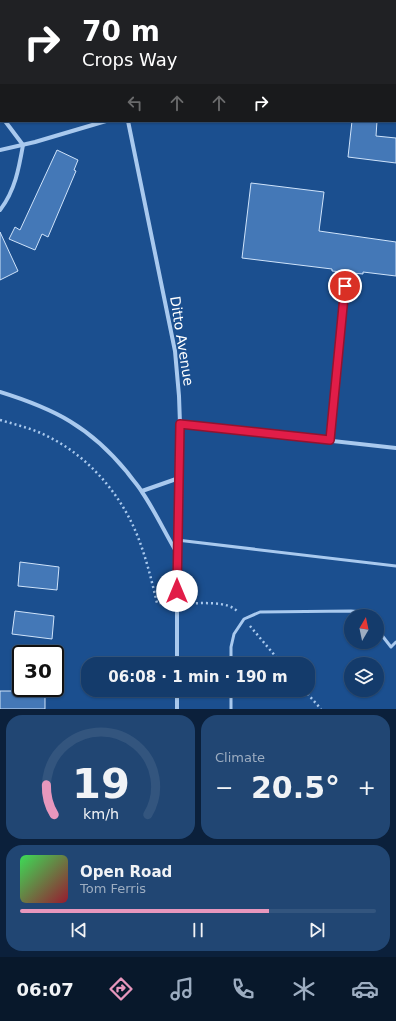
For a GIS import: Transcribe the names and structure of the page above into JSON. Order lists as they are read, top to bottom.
{
  "streets": {
    "street": ["Ditto Avenue"]
  },
  "north": "top",
  "page": {
    "turn": ["70 m", "Crops Way"],
    "limit": "30",
    "trip": "06:08 · 1 min · 190 m",
    "tile": "Climate",
    "heat": ["−", "20.5°", "+"],
    "song": ["Open Road", "Tom Ferris"],
    "tabs": "06:07",
    "gauge": ["19", "km/h"]
  }
}
